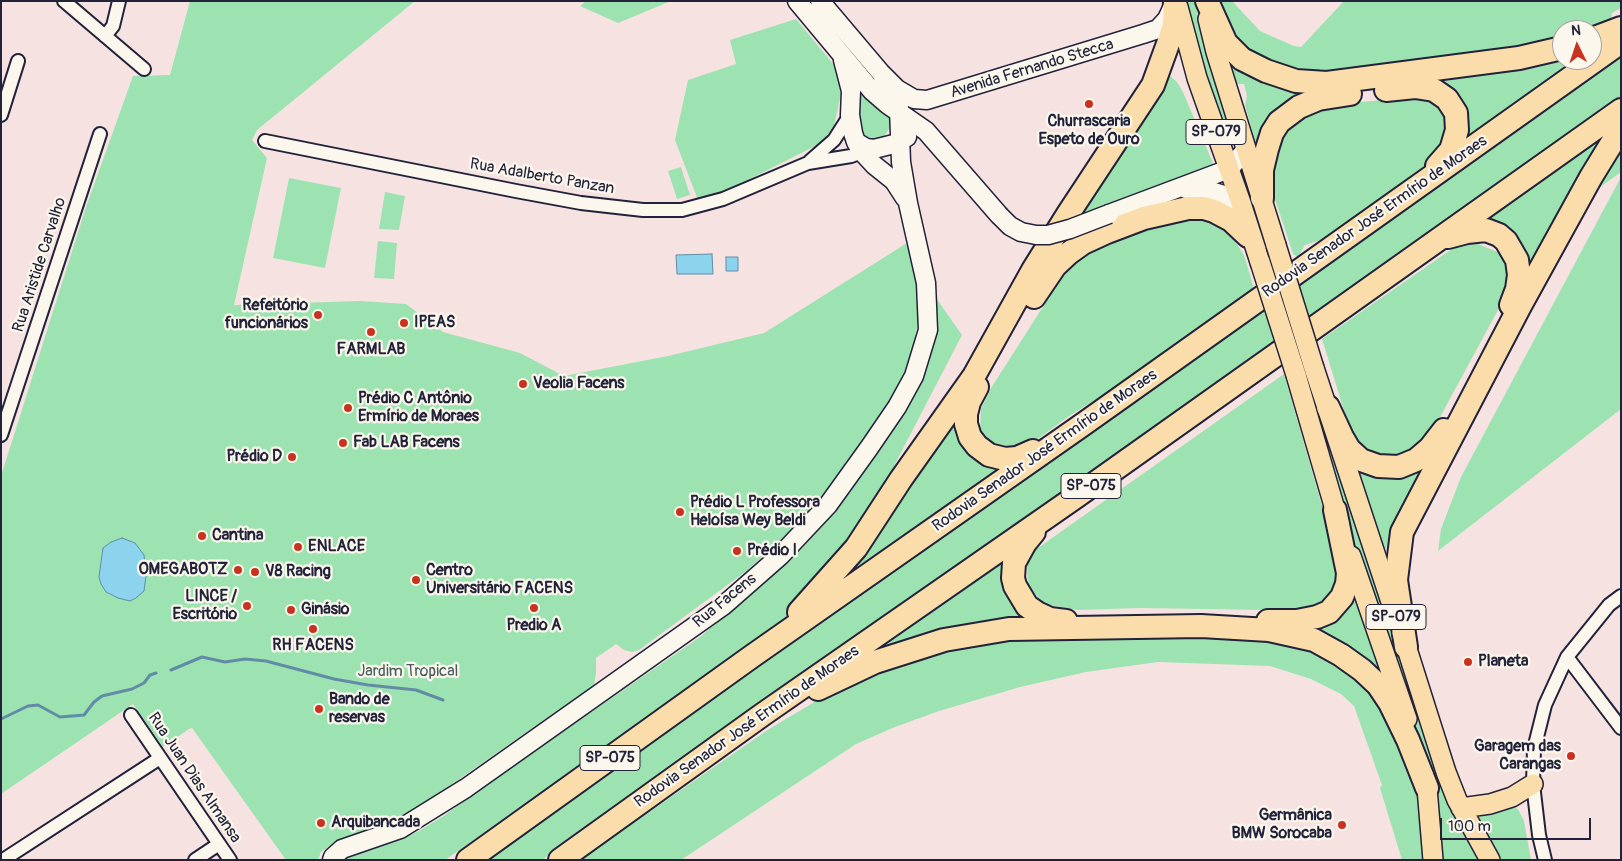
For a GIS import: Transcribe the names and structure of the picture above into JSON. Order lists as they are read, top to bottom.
{
  "streets": {
    "highway": ["Rodovia Senador José Ermírio de Moraes", "SP-075"],
    "main road": ["Avenida Fernando Stecca", "SP-079", "Rua Facens"],
    "street": ["Rua Adalberto Panzan", "Rua Aristide Carvalho", "Rua Juan Dias Almansa"]
  },
  "crossings": [
    ["Avenida Fernando Stecca", "SP-079"],
    ["Avenida Fernando Stecca", "Rua Adalberto Panzan"],
    ["Avenida Fernando Stecca", "Rua Facens"],
    ["Rua Adalberto Panzan", "Rua Facens"]
  ],
  "parks": ["Jardim Tropical"],
  "places": [
    "Churrascaria Espeto de Ouro",
    "Refeitório funcionários",
    "IPEAS",
    "FARMLAB",
    "Veolia Facens",
    "Prédio C Antônio Ermírio de Moraes",
    "Fab LAB Facens",
    "Prédio D",
    "Prédio L Professora Heloísa Wey Beldi",
    "Cantina",
    "ENLACE",
    "Prédio I",
    "OMEGABOTZ",
    "V8 Racing",
    "Centro Universitário FACENS",
    "LINCE / Escritório",
    "Predio A",
    "Ginásio",
    "RH FACENS",
    "Planeta",
    "Bando de reservas",
    "Garagem das Carangas",
    "Arquibancada",
    "Germânica BMW Sorocaba"
  ],
  "scale_bar": "100 m",
  "north": "top"
}
